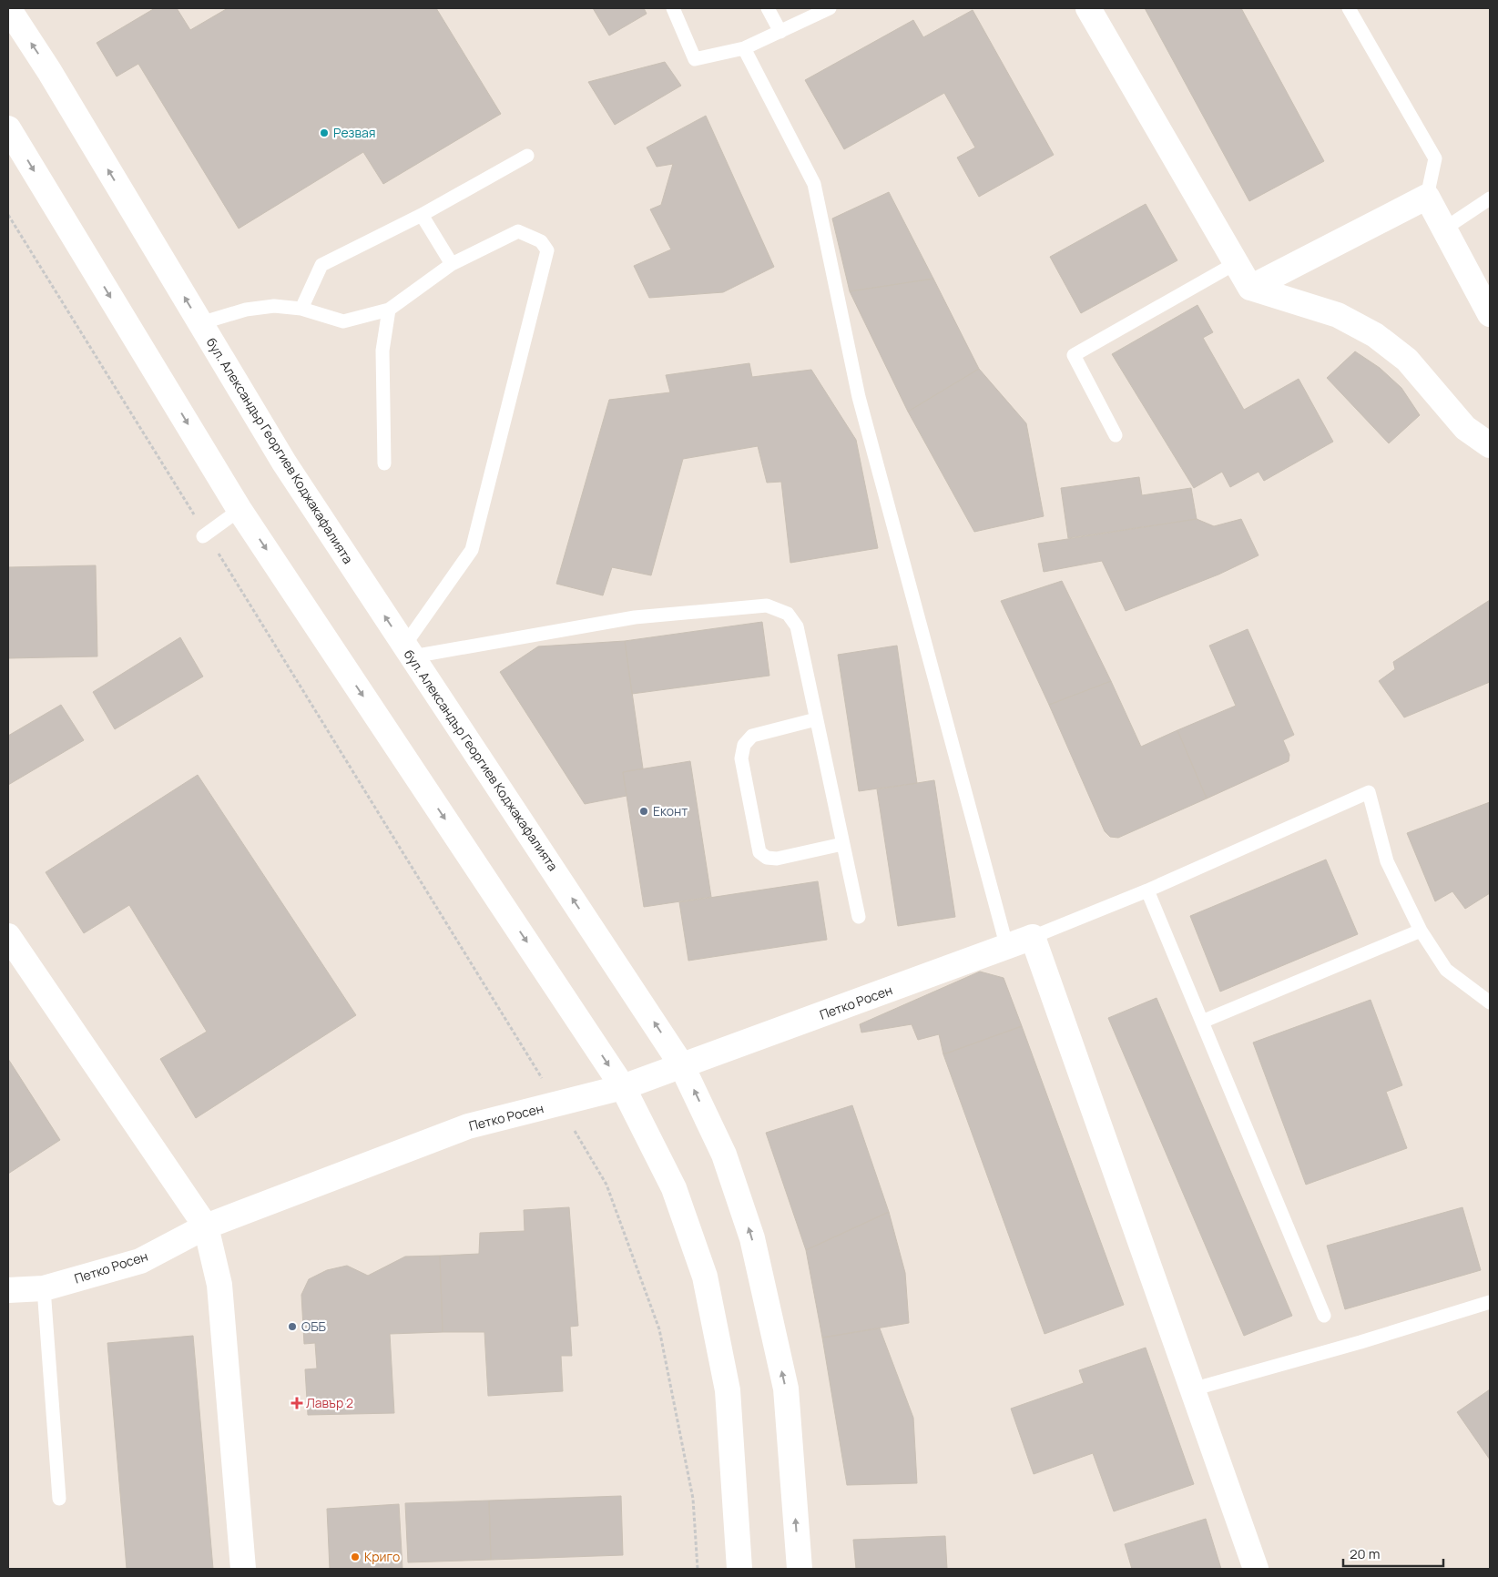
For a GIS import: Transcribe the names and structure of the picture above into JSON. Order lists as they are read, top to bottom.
{
  "streets": {
    "street": ["бул. Александър Георгиев Коджакафалията", "Петко Росен"]
  },
  "crossings": [
    ["бул. Александър Георгиев Коджакафалията", "Петко Росен"]
  ],
  "places": {
    "other": [
      "Резвая",
      "Еконт",
      "ОББ",
      "Криго"
    ],
    "health": ["Лавър 2"]
  },
  "scale_bar": "20 m"
}
